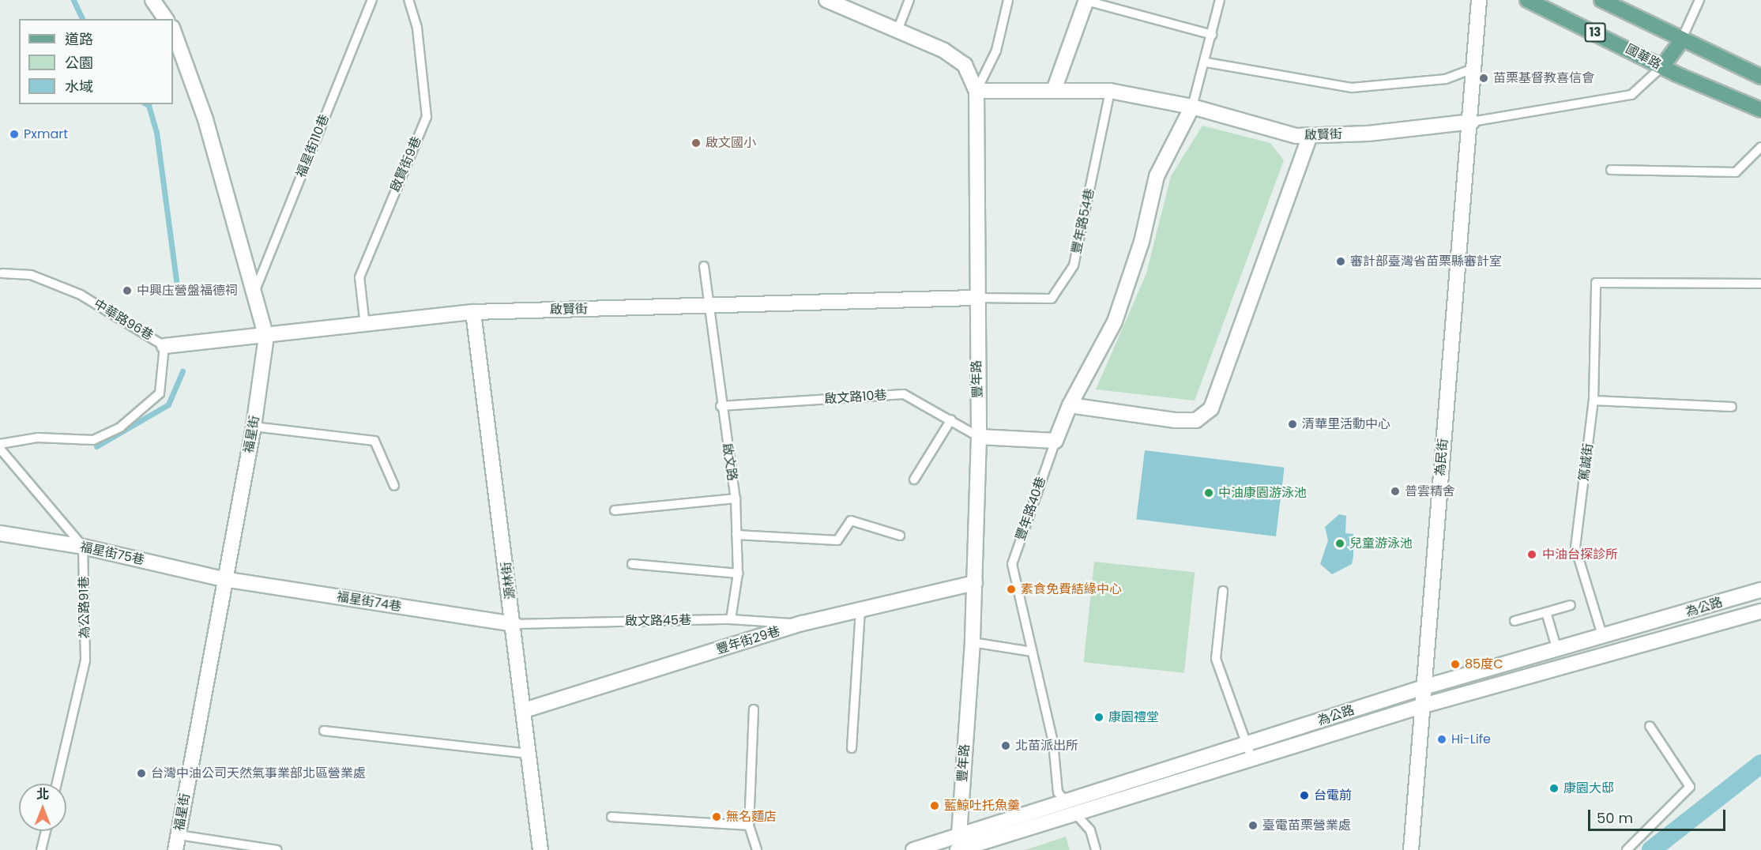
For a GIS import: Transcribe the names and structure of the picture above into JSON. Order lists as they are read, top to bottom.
{
  "streets": {
    "main road": ["13", "國華路"],
    "street": [
      "啟賢街",
      "豐年路",
      "福星街",
      "為民街",
      "福星街75巷",
      "源林街",
      "福星街74巷",
      "為公路",
      "豐年街29巷"
    ],
    "lane": [
      "福星街110巷",
      "啟賢街9巷",
      "豐年路54巷",
      "中華路96巷",
      "啟文路10巷",
      "啟文路",
      "篤誠街",
      "豐年路40巷",
      "為公路91巷",
      "啟文路45巷"
    ]
  },
  "crossings": [
    ["國華路", "啟賢街"],
    ["啟賢街", "啟賢街9巷"],
    ["啟賢街", "豐年路54巷"],
    ["啟賢街", "中華路96巷"],
    ["啟賢街", "豐年路"],
    ["啟賢街", "福星街"],
    ["啟賢街", "為民街"],
    ["啟賢街", "啟文路"],
    ["啟賢街", "源林街"],
    ["福星街110巷", "福星街"],
    ["豐年路54巷", "豐年路"],
    ["豐年路", "啟文路10巷"],
    ["豐年路", "為公路"],
    ["豐年路", "豐年街29巷"],
    ["啟文路10巷", "啟文路"],
    ["福星街", "福星街75巷"],
    ["福星街", "福星街74巷"],
    ["為民街", "為公路"],
    ["啟文路", "啟文路45巷"],
    ["篤誠街", "為公路"],
    ["豐年路40巷", "為公路"],
    ["福星街75巷", "福星街74巷"],
    ["福星街75巷", "為公路91巷"],
    ["源林街", "福星街74巷"],
    ["源林街", "啟文路45巷"],
    ["源林街", "豐年街29巷"],
    ["福星街74巷", "啟文路45巷"],
    ["啟文路45巷", "豐年街29巷"]
  ],
  "places": [
    "苗栗基督教喜信會",
    "Pxmart",
    "啟文國小",
    "審計部臺灣省苗栗縣審計室",
    "中興庒營盤福德祠",
    "清華里活動中心",
    "普雲精舍",
    "中油康園游泳池",
    "兒童游泳池",
    "中油台探診所",
    "素食免費結緣中心",
    "85度C",
    "康園禮堂",
    "Hi-Life",
    "北苗派出所",
    "台灣中油公司天然氣事業部北區營業處",
    "康園大邸",
    "台電前",
    "藍鯨吐托魚羹",
    "無名麵店",
    "臺電苗栗營業處"
  ],
  "legend": ["道路", "公園", "水域"],
  "scale_bar": "50 m",
  "north": "top"
}
